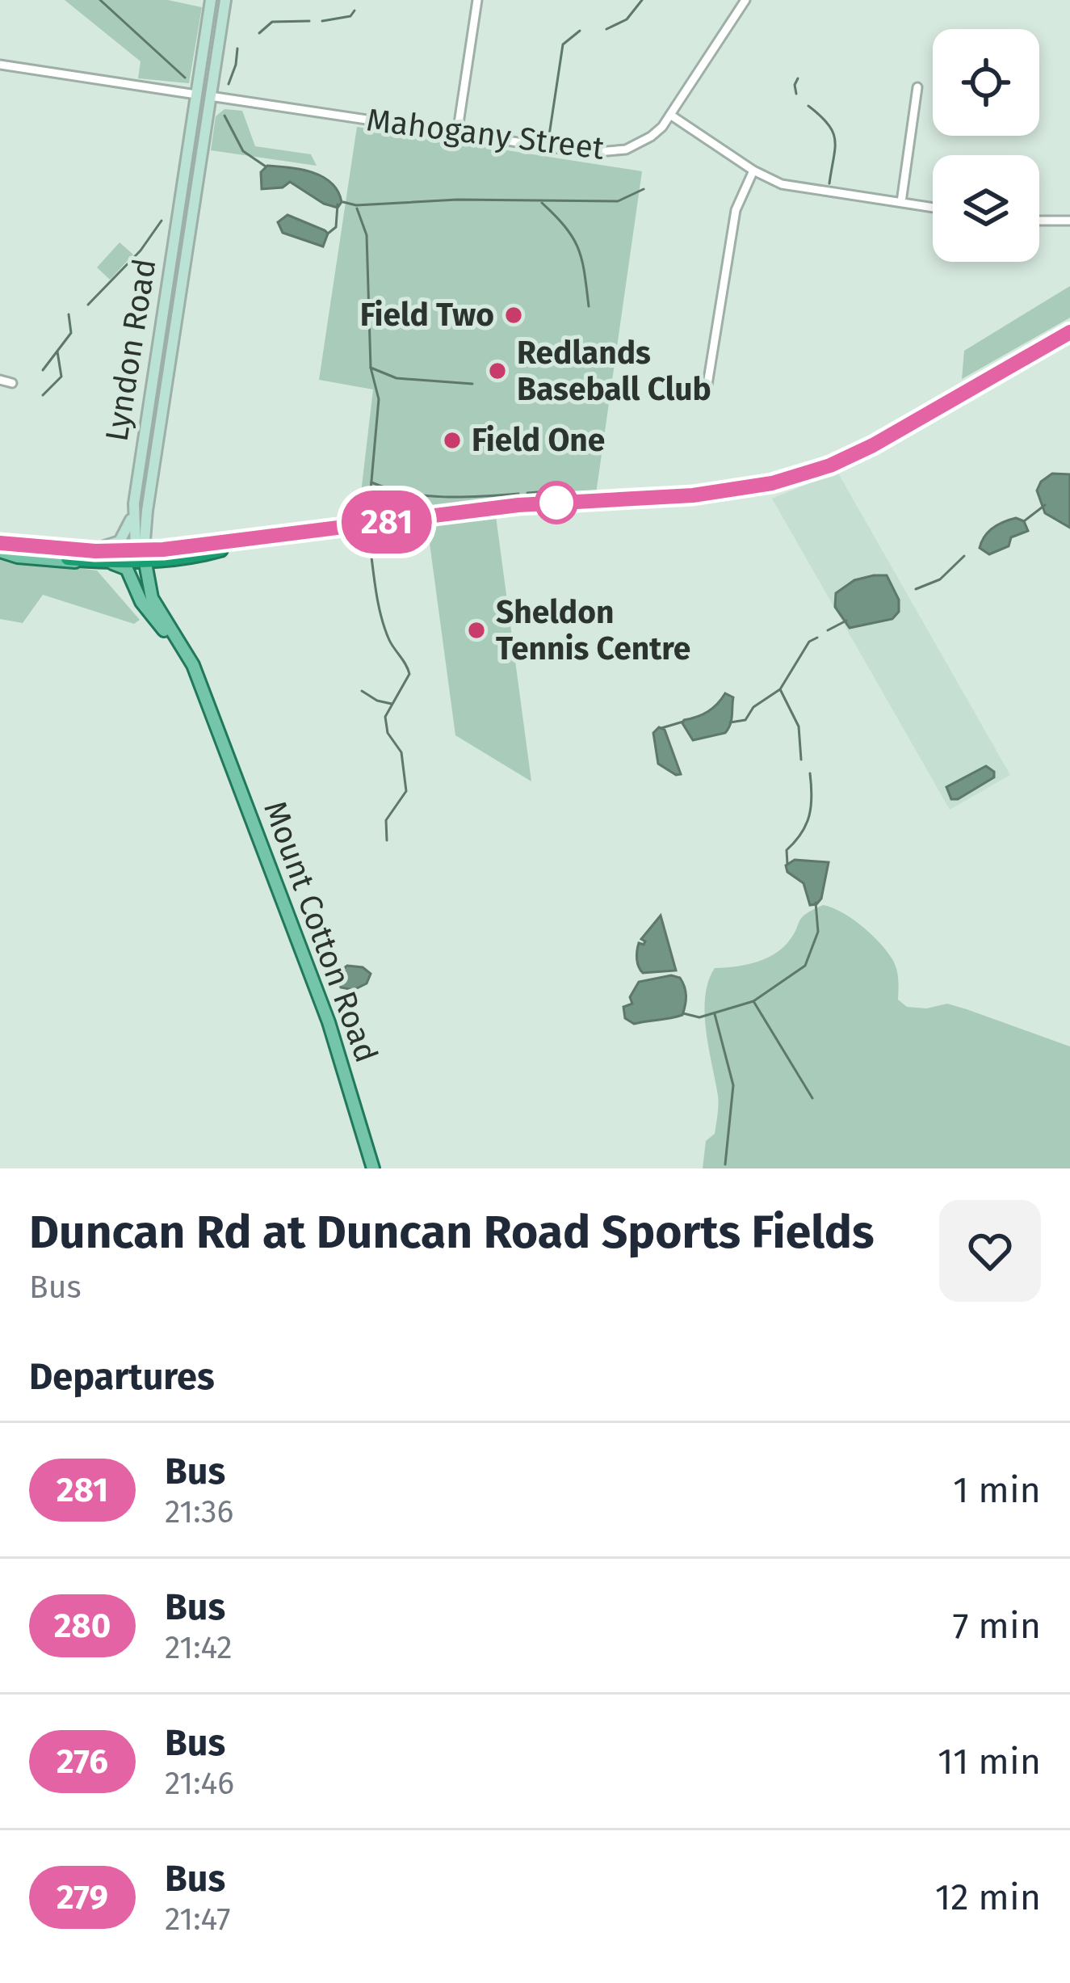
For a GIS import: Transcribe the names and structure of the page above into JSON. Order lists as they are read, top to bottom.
{
  "streets": {
    "main road": ["Lyndon Road", "Mount Cotton Road"],
    "street": ["Mahogany Street"]
  },
  "crossings": [
    ["Mahogany Street", "Lyndon Road"],
    ["Lyndon Road", "Mount Cotton Road"]
  ],
  "places": [
    "Field Two",
    "Redlands Baseball Club",
    "Field One",
    "Sheldon Tennis Centre"
  ],
  "lines": ["bus line 281"],
  "page": {
    "on_map": "281",
    "heading": [
      ["Duncan Rd at Duncan Road Sports Fields", "Bus"],
      "Departures"
    ],
    "list": [
      {
        "mark": "281",
        "name": "Bus",
        "note": "21:36",
        "value": "1 min"
      },
      {
        "mark": "280",
        "name": "Bus",
        "note": "21:42",
        "value": "7 min"
      },
      {
        "mark": "276",
        "name": "Bus",
        "note": "21:46",
        "value": "11 min"
      },
      {
        "mark": "279",
        "name": "Bus",
        "note": "21:47",
        "value": "12 min"
      }
    ]
  }
}
